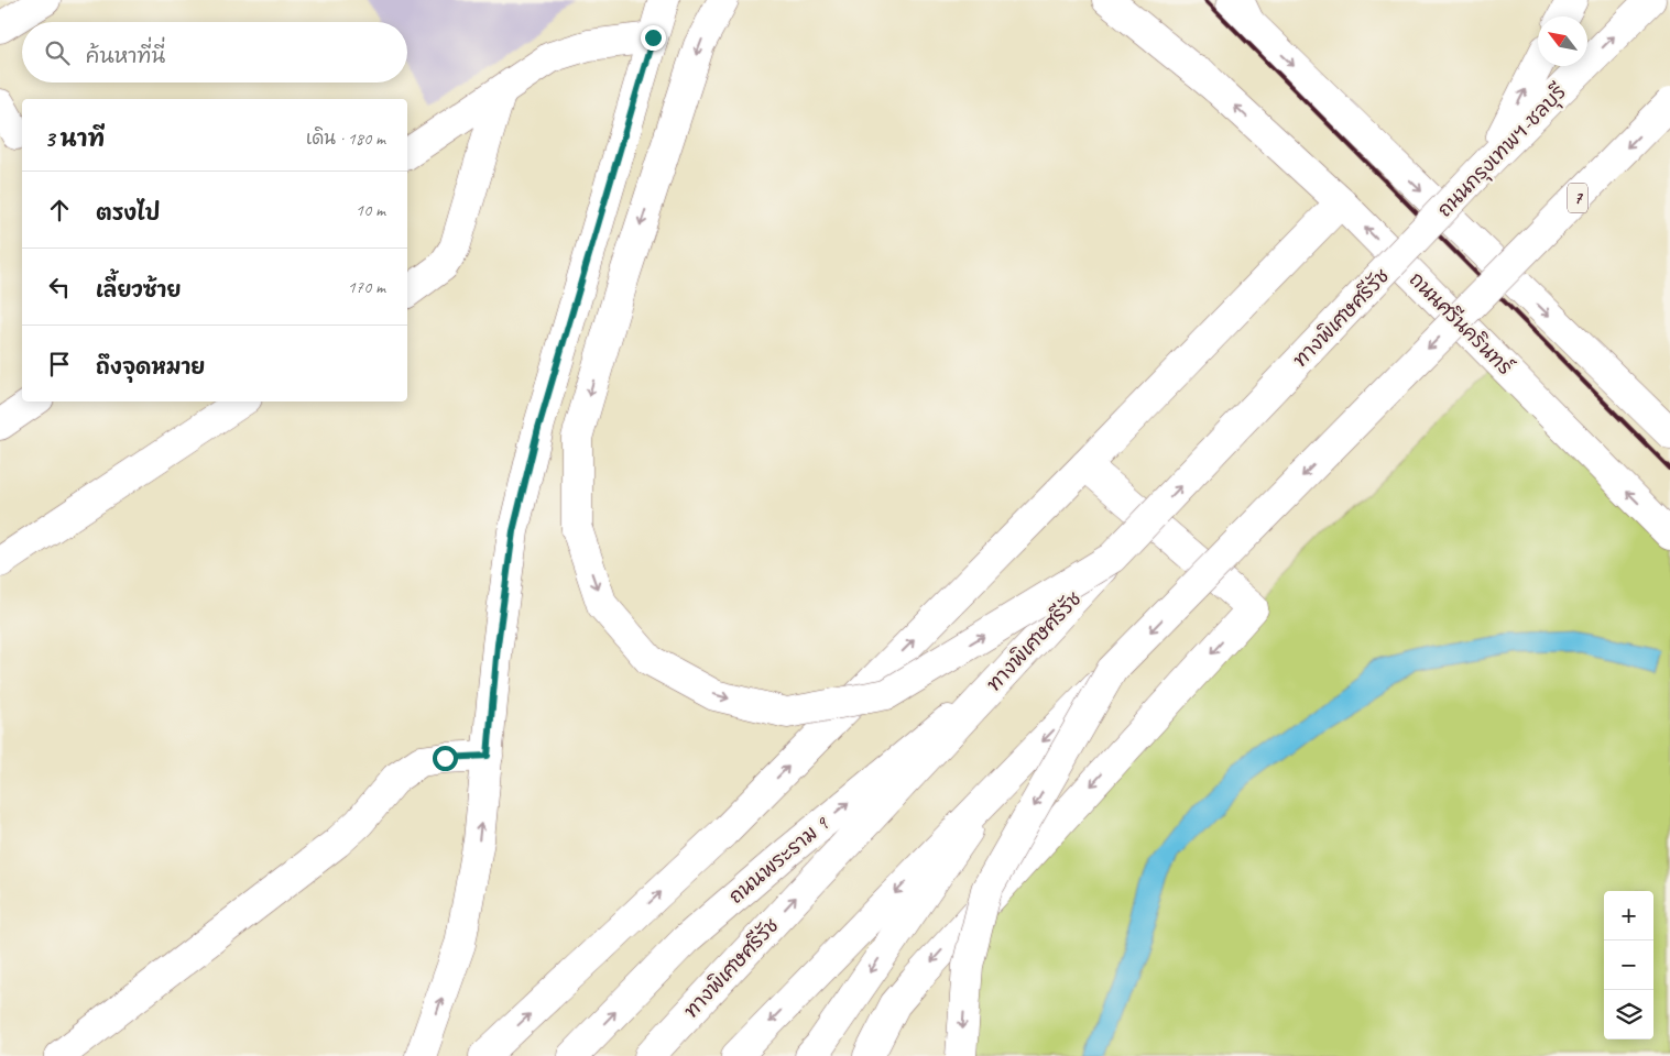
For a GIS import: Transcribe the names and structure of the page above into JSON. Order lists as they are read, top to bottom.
{
  "streets": {
    "main road": [
      "ถนนกรุงเทพฯ-ชลบุรี",
      "7",
      "ทางพิเศษศรีรัช",
      "ถนนศรีนครินทร์",
      "ถนนพระราม 9"
    ]
  },
  "crossings": [
    ["ถนนกรุงเทพฯ-ชลบุรี", "ทางพิเศษศรีรัช"],
    ["ทางพิเศษศรีรัช", "ถนนพระราม 9"]
  ],
  "north": "top left",
  "page": {
    "search": "ค้นหาที่นี่",
    "heading": ["3 นาที", "เดิน · 180 m"],
    "list": [
      ["ตรงไป", "10 m"],
      ["เลี้ยวซ้าย", "170 m"],
      "ถึงจุดหมาย"
    ],
    "map_buttons": ["+", "−"]
  }
}
